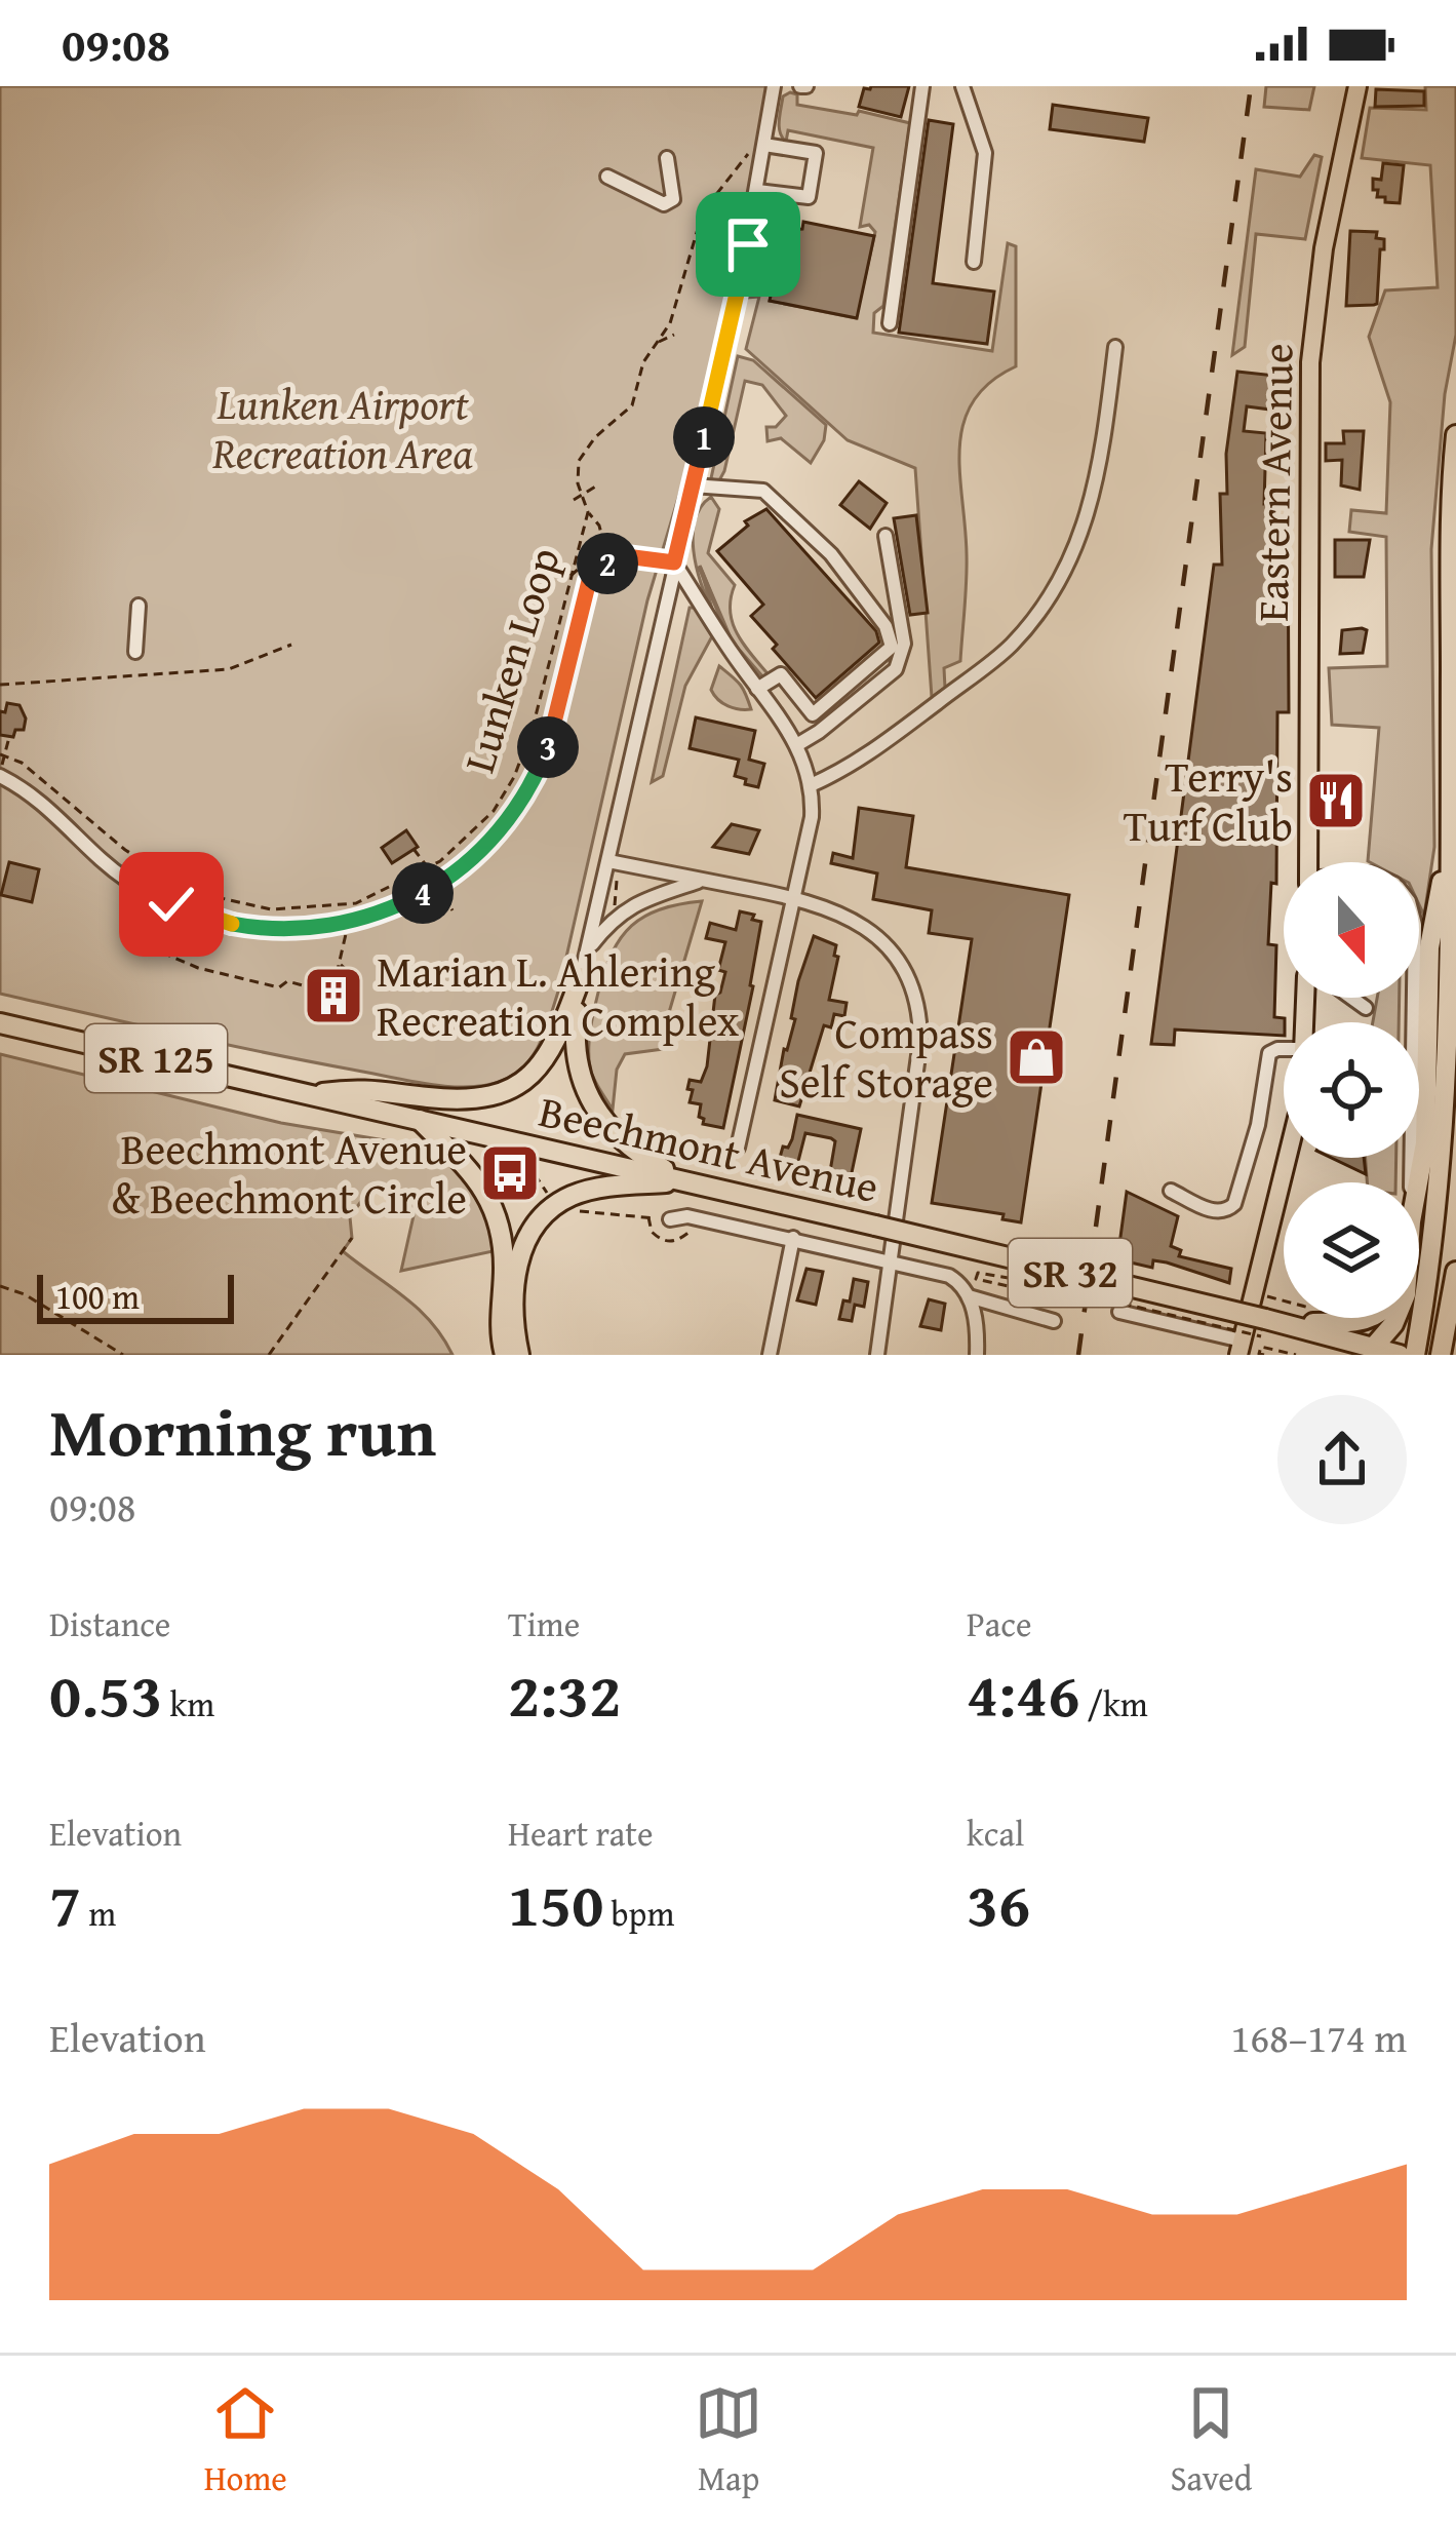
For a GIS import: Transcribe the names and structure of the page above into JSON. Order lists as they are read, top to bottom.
{
  "streets": {
    "highway": ["SR 125", "Beechmont Avenue", "SR 32"],
    "main road": ["Eastern Avenue"],
    "path": ["Lunken Loop"]
  },
  "parks": ["Lunken Airport Recreation Area"],
  "places": {
    "restaurant": ["Terry's Turf Club"],
    "building": ["Marian L. Ahlering Recreation Complex"],
    "shop": ["Compass Self Storage"],
    "bus stop": ["Beechmont Avenue & Beechmont Circle"]
  },
  "scale_bar": "100 m",
  "north": "bottom",
  "page": {
    "status": "09:08",
    "pins": [
      "1",
      "2",
      "3",
      "4"
    ],
    "scale": "100 m",
    "heading": ["Morning run", "09:08"],
    "stats": [
      ["Distance", "0.53 km"],
      ["Time", "2:32"],
      ["Pace", "4:46 /km"],
      ["Elevation", "7 m"],
      ["Heart rate", "150 bpm"],
      ["kcal", "36"]
    ],
    "chart": ["Elevation", "168–174 m"],
    "tabs": ["Home", "Map", "Saved"]
  }
}
